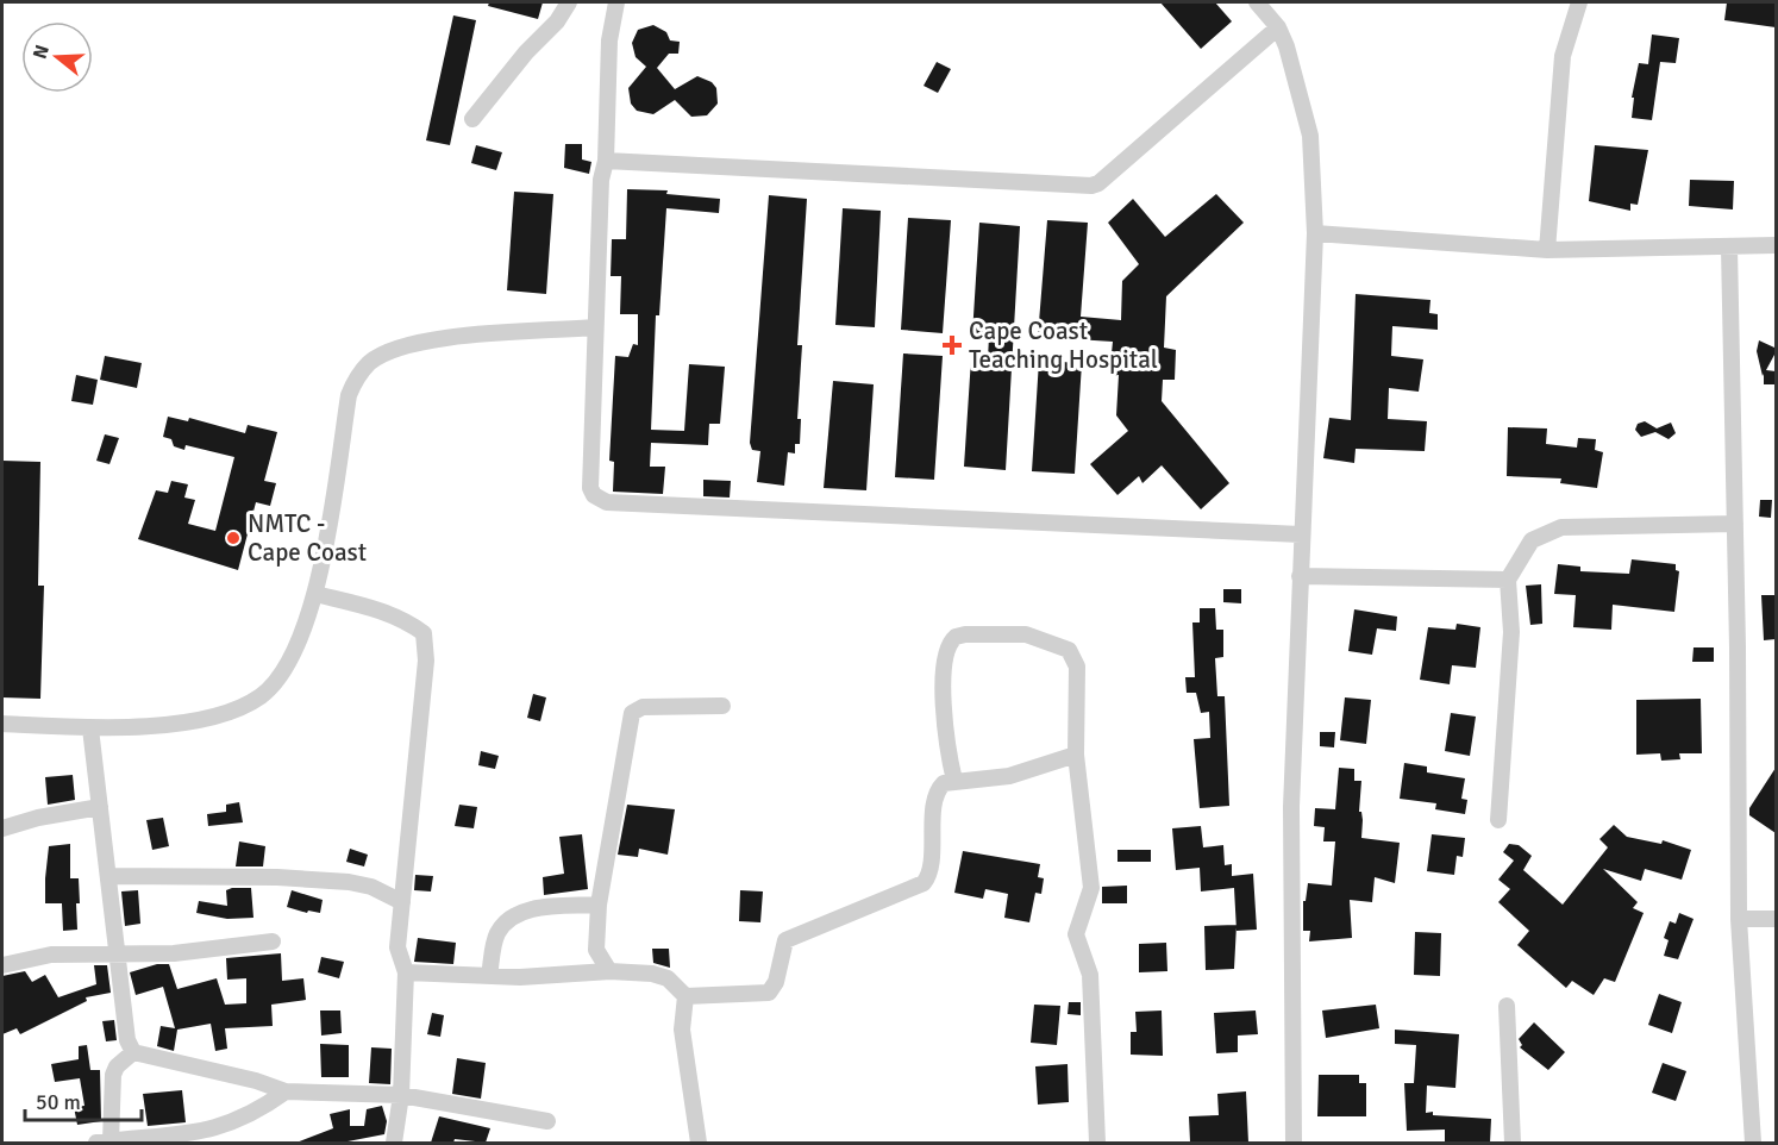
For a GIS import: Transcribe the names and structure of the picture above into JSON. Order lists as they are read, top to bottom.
{
  "places": {
    "health": ["Cape Coast Teaching Hospital"],
    "other": ["NMTC - Cape Coast"]
  },
  "scale_bar": "50 m",
  "north": "left"
}
